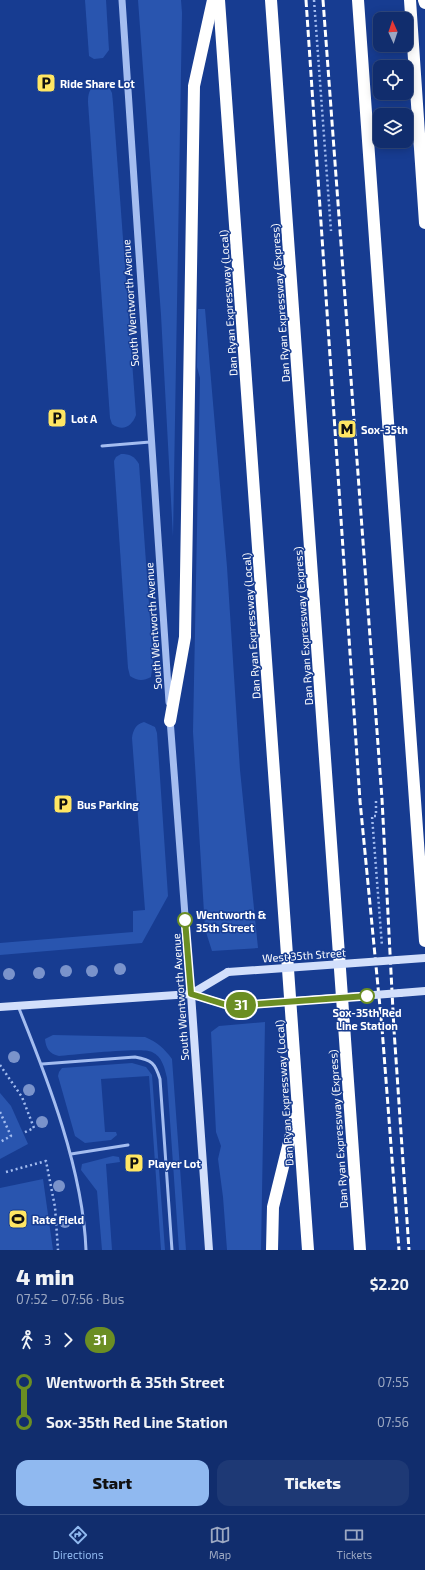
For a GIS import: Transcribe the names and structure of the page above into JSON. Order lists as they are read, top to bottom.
{
  "streets": {
    "highway": ["Dan Ryan Expressway (Local)", "Dan Ryan Expressway (Express)"],
    "main road": ["South Wentworth Avenue", "West 35th Street"]
  },
  "crossings": [
    ["South Wentworth Avenue", "West 35th Street"]
  ],
  "places": {
    "parking": [
      "Ride Share Lot",
      "Lot A",
      "Bus Parking",
      "Player Lot"
    ],
    "metro station": ["Sox-35th"],
    "other": ["Wentworth & 35th Street", "Sox-35th Red Line Station"],
    "sports": ["Rate Field"]
  },
  "lines": ["bus line 31"],
  "north": "top",
  "page": {
    "on_map": "31",
    "heading": ["4 min", "07:52 – 07:56 · Bus", "$2.20"],
    "legs": ["3", "31"],
    "list": [
      {
        "name": "Wentworth & 35th Street",
        "value": "07:55"
      },
      {
        "name": "Sox-35th Red Line Station",
        "value": "07:56"
      }
    ],
    "buttons": ["Start", "Tickets"],
    "tabs": ["Directions", "Map", "Tickets"]
  }
}
